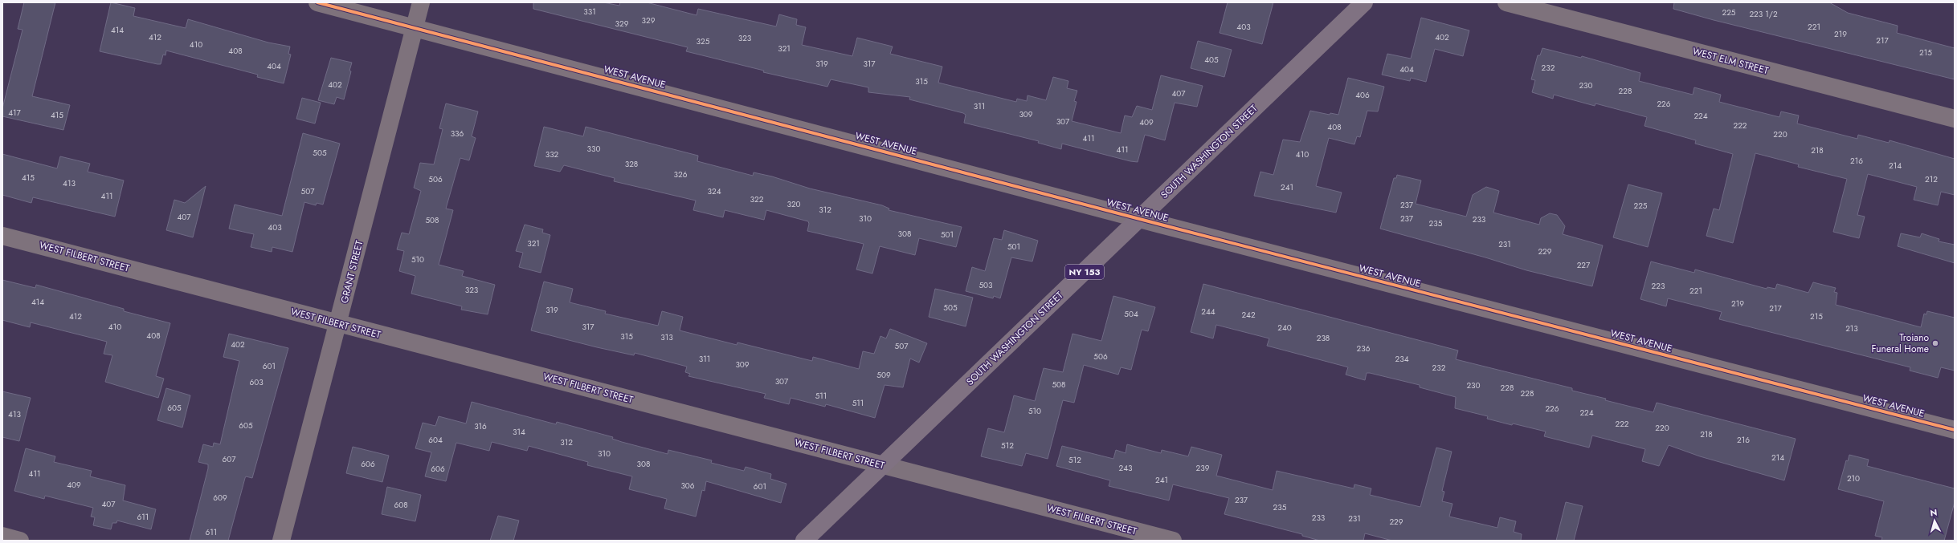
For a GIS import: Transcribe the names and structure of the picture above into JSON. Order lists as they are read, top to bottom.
{
  "streets": {
    "main road": ["SOUTH WASHINGTON STREET", "NY 153"],
    "street": [
      "WEST ELM STREET",
      "WEST AVENUE",
      "WEST FILBERT STREET",
      "GRANT STREET"
    ]
  },
  "crossings": [
    ["WEST AVENUE", "SOUTH WASHINGTON STREET"],
    ["WEST AVENUE", "GRANT STREET"],
    ["SOUTH WASHINGTON STREET", "WEST FILBERT STREET"],
    ["WEST FILBERT STREET", "GRANT STREET"]
  ],
  "places": ["Troiano Funeral Home"],
  "house_numbers": [
    "331",
    "225",
    "223 1/2",
    "329",
    "329",
    "403",
    "221",
    "414",
    "219",
    "412",
    "402",
    "323",
    "217",
    "325",
    "410",
    "321",
    "408",
    "215",
    "405",
    "319",
    "317",
    "404",
    "232",
    "404",
    "315",
    "402",
    "230",
    "228",
    "407",
    "406",
    "226",
    "311",
    "417",
    "309",
    "415",
    "224",
    "307",
    "409",
    "222",
    "408",
    "336",
    "220",
    "411",
    "330",
    "411",
    "218",
    "505",
    "332",
    "410",
    "216",
    "328",
    "214",
    "326",
    "415",
    "506",
    "212",
    "413",
    "241",
    "507",
    "324",
    "411",
    "322",
    "320",
    "237",
    "225",
    "312",
    "407",
    "310",
    "237",
    "233",
    "508",
    "235",
    "403",
    "308",
    "501",
    "321",
    "231",
    "501",
    "229",
    "510",
    "227",
    "503",
    "223",
    "323",
    "221",
    "414",
    "219",
    "505",
    "217",
    "319",
    "244",
    "504",
    "242",
    "412",
    "215",
    "410",
    "317",
    "240",
    "213",
    "408",
    "315",
    "313",
    "238",
    "402",
    "507",
    "236",
    "506",
    "311",
    "234",
    "309",
    "601",
    "232",
    "509",
    "307",
    "603",
    "508",
    "230",
    "228",
    "228",
    "511",
    "511",
    "605",
    "226",
    "510",
    "224",
    "413",
    "222",
    "605",
    "316",
    "220",
    "314",
    "218",
    "604",
    "216",
    "312",
    "512",
    "310",
    "214",
    "607",
    "512",
    "606",
    "308",
    "243",
    "239",
    "606",
    "411",
    "210",
    "241",
    "409",
    "306",
    "601",
    "609",
    "237",
    "407",
    "608",
    "235",
    "611",
    "233",
    "231",
    "229",
    "611"
  ],
  "north": "top"
}
